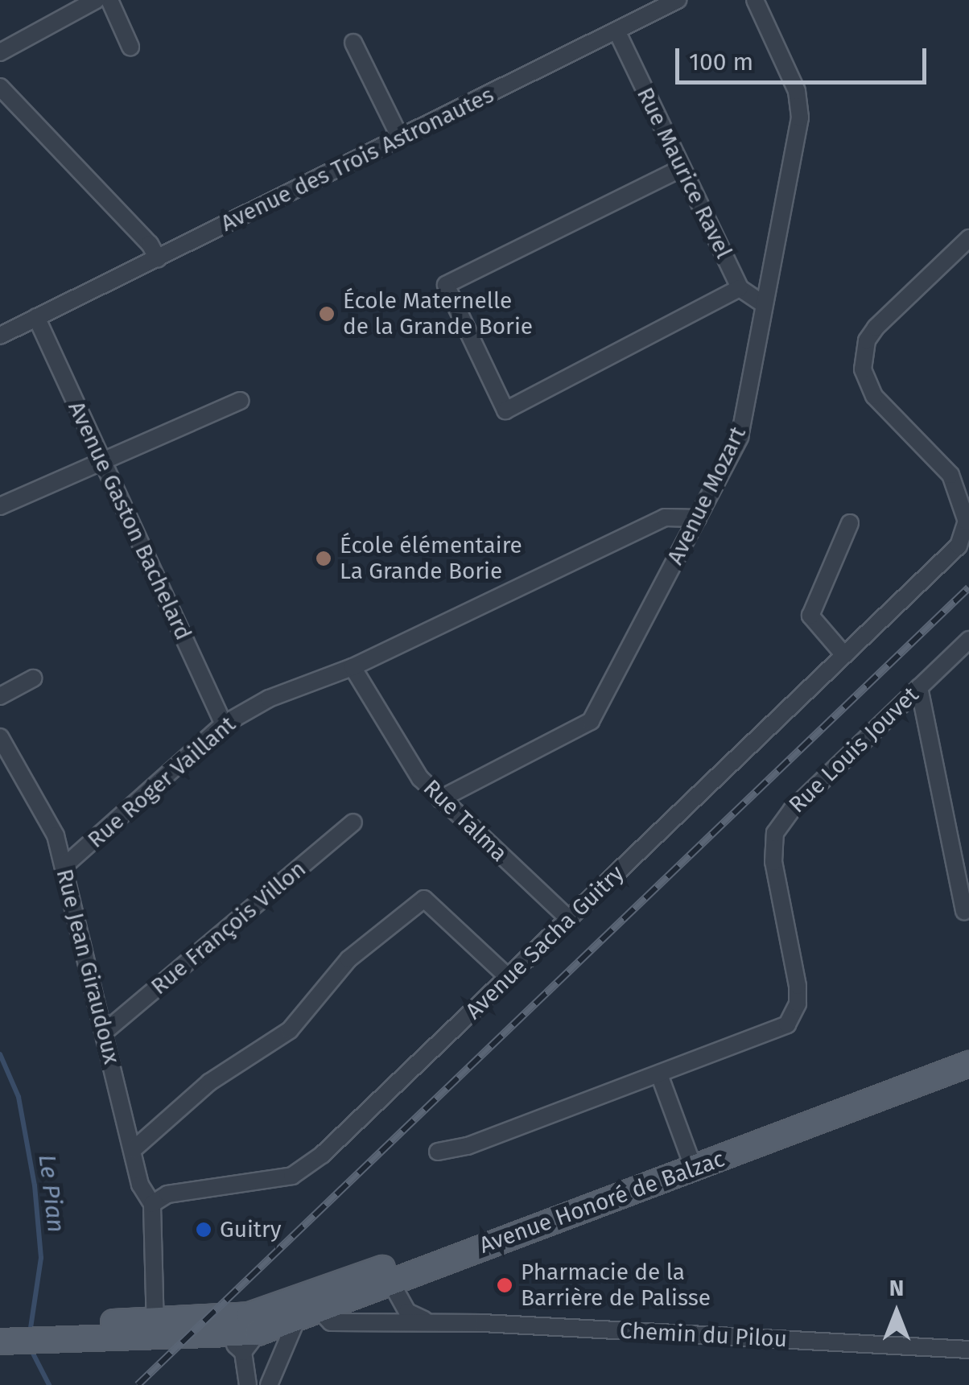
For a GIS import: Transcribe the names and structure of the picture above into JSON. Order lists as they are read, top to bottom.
{
  "streets": {
    "main road": ["Avenue Honoré de Balzac"],
    "street": [
      "Avenue des Trois Astronautes",
      "Rue Maurice Ravel",
      "Avenue Mozart",
      "Avenue Gaston Bachelard",
      "Rue Louis Jouvet",
      "Rue Roger Vaillant",
      "Rue Talma",
      "Rue François Villon",
      "Avenue Sacha Guitry",
      "Rue Jean Giraudoux",
      "Chemin du Pilou"
    ]
  },
  "crossings": [
    ["Avenue des Trois Astronautes", "Rue Maurice Ravel"],
    ["Avenue des Trois Astronautes", "Avenue Gaston Bachelard"],
    ["Avenue Mozart", "Rue Roger Vaillant"],
    ["Avenue Mozart", "Rue Talma"],
    ["Avenue Gaston Bachelard", "Rue Roger Vaillant"],
    ["Rue Roger Vaillant", "Rue Talma"],
    ["Rue Roger Vaillant", "Rue Jean Giraudoux"],
    ["Rue Talma", "Avenue Sacha Guitry"],
    ["Rue François Villon", "Rue Jean Giraudoux"],
    ["Avenue Sacha Guitry", "Rue Jean Giraudoux"],
    ["Avenue Honoré de Balzac", "Chemin du Pilou"]
  ],
  "water": ["Le Pian"],
  "places": [
    "École Maternelle de la Grande Borie",
    "École élémentaire La Grande Borie",
    "Guitry",
    "Pharmacie de la Barrière de Palisse"
  ],
  "scale_bar": "100 m",
  "north": "top"
}
